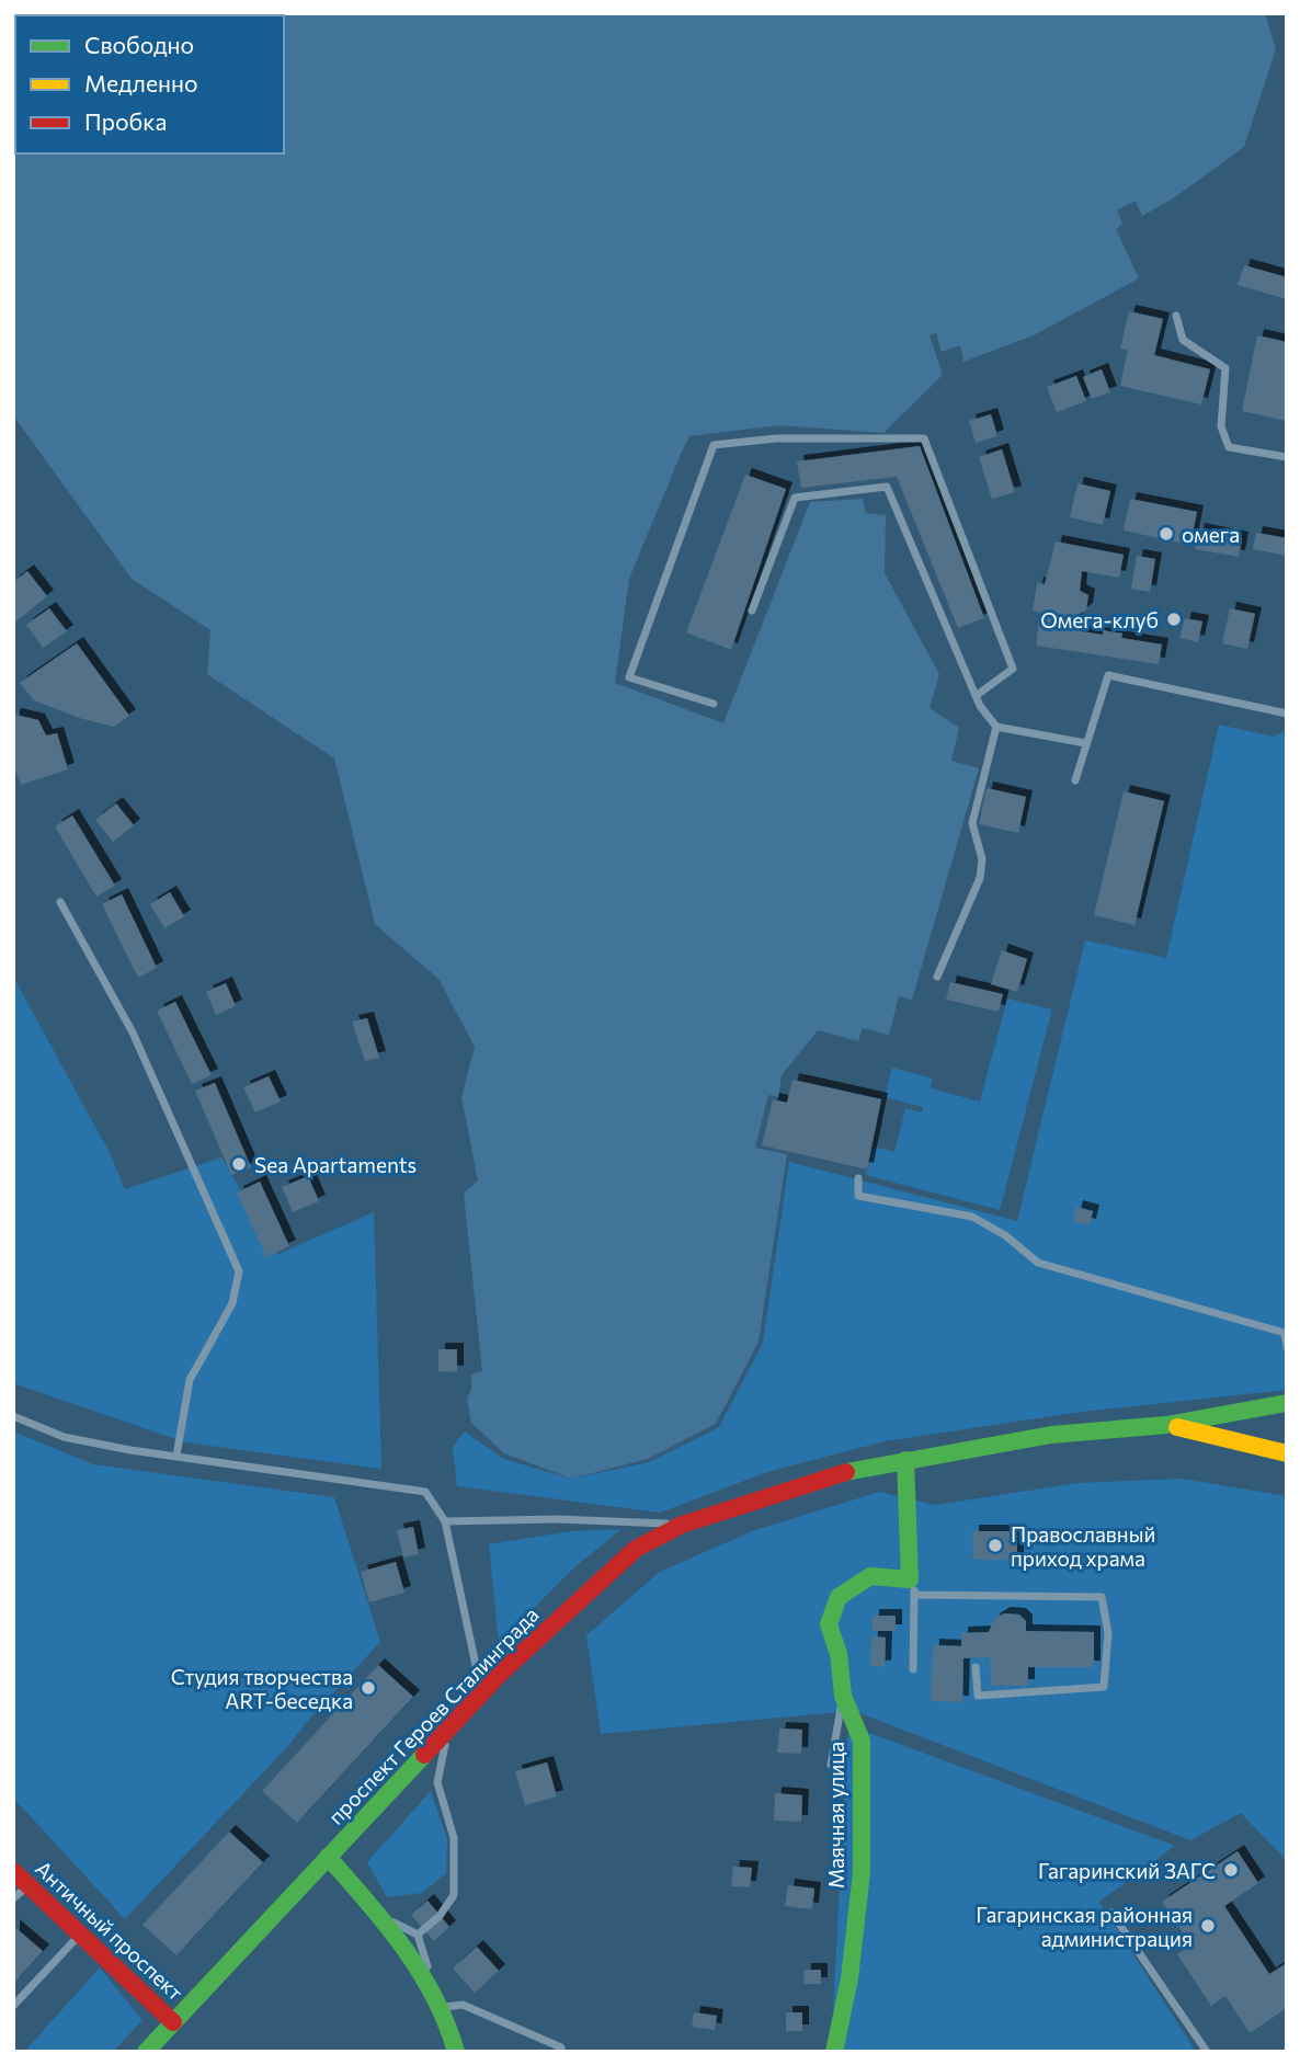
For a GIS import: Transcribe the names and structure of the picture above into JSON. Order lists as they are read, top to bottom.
{
  "streets": {
    "main road": ["проспект Героев Сталинграда", "Маячная улица", "Античный проспект"]
  },
  "crossings": [
    ["проспект Героев Сталинграда", "Античный проспект"]
  ],
  "places": [
    "омега",
    "Омега-клуб",
    "Sea Apartaments",
    "Православный приход храма",
    "Студия творчества ART-беседка",
    "Гагаринский ЗАГС",
    "Гагаринская районная администрация"
  ],
  "legend": ["Свободно", "Медленно", "Пробка"]
}
